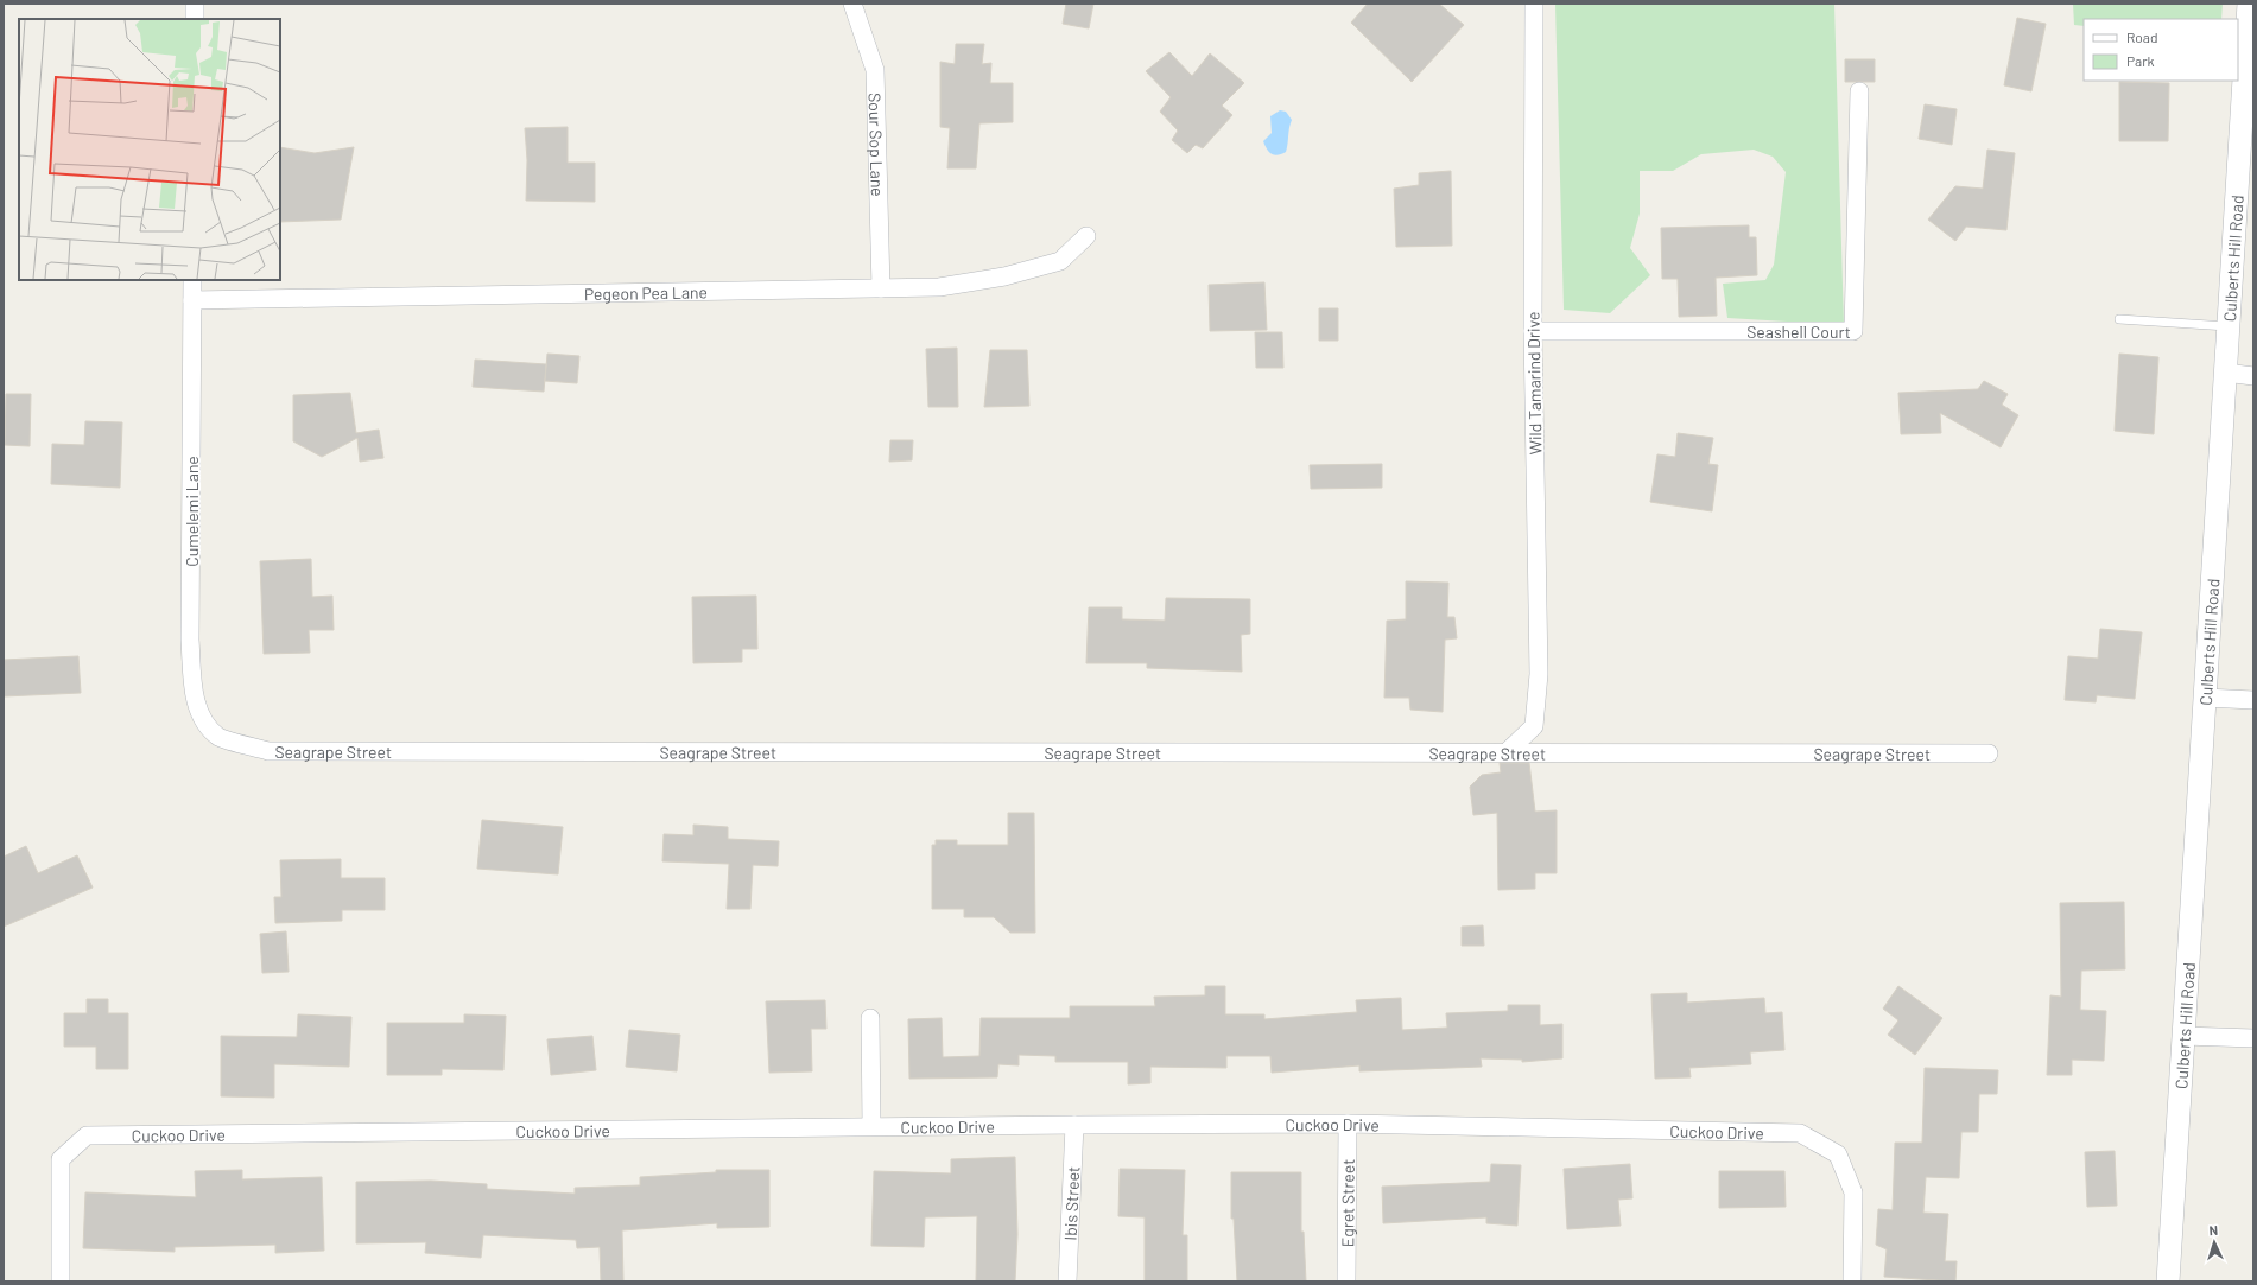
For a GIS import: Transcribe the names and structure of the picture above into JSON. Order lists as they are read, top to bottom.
{
  "streets": {
    "street": [
      "Sour Sop Lane",
      "Culberts Hill Road",
      "Pegeon Pea Lane",
      "Seashell Court",
      "Wild Tamarind Drive",
      "Cumelemi Lane",
      "Seagrape Street",
      "Cuckoo Drive",
      "Ibis Street",
      "Egret Street"
    ]
  },
  "crossings": [
    ["Sour Sop Lane", "Pegeon Pea Lane"],
    ["Pegeon Pea Lane", "Cumelemi Lane"],
    ["Seashell Court", "Wild Tamarind Drive"],
    ["Wild Tamarind Drive", "Seagrape Street"],
    ["Cumelemi Lane", "Seagrape Street"],
    ["Cuckoo Drive", "Ibis Street"],
    ["Cuckoo Drive", "Egret Street"]
  ],
  "legend": ["Road", "Park"],
  "north": "top"
}
